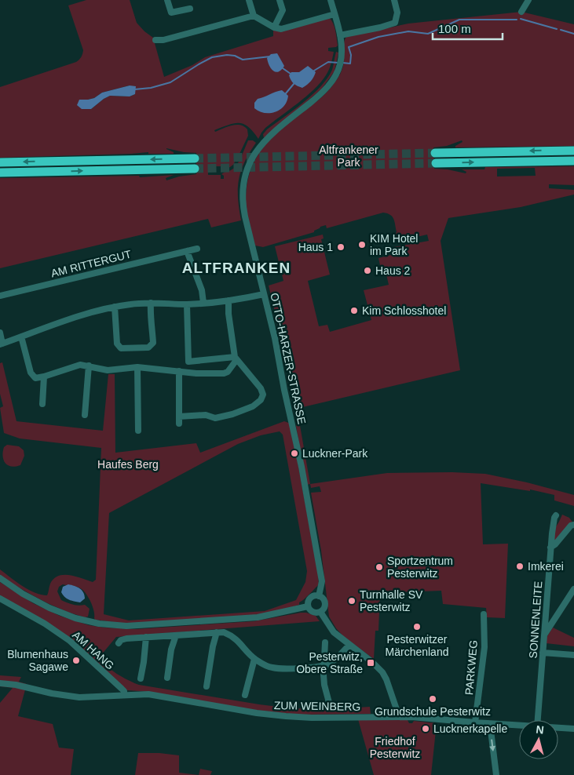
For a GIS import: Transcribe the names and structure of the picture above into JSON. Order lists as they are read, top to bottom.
{
  "streets": {
    "street": [
      "AM RITTERGUT",
      "OTTO-HARZER-STRASSE",
      "SONNENLEITE",
      "AM HANG",
      "PARKWEG",
      "ZUM WEINBERG"
    ]
  },
  "crossings": [
    ["AM HANG", "ZUM WEINBERG"],
    ["PARKWEG", "ZUM WEINBERG"]
  ],
  "districts": ["ALTFRANKEN"],
  "parks": ["Altfrankener Park", "Haufes Berg", "Friedhof Pesterwitz"],
  "places": {
    "other": [
      "KIM Hotel im Park",
      "Haus 1",
      "Haus 2",
      "Kim Schlosshotel",
      "Luckner-Park",
      "Imkerei",
      "Sportzentrum Pesterwitz",
      "Turnhalle SV Pesterwitz",
      "Pesterwitzer Märchenland",
      "Blumenhaus Sagawe",
      "Grundschule Pesterwitz",
      "Lucknerkapelle"
    ],
    "transit": ["Pesterwitz, Obere Straße"]
  },
  "scale_bar": "100 m",
  "north": "top"
}
